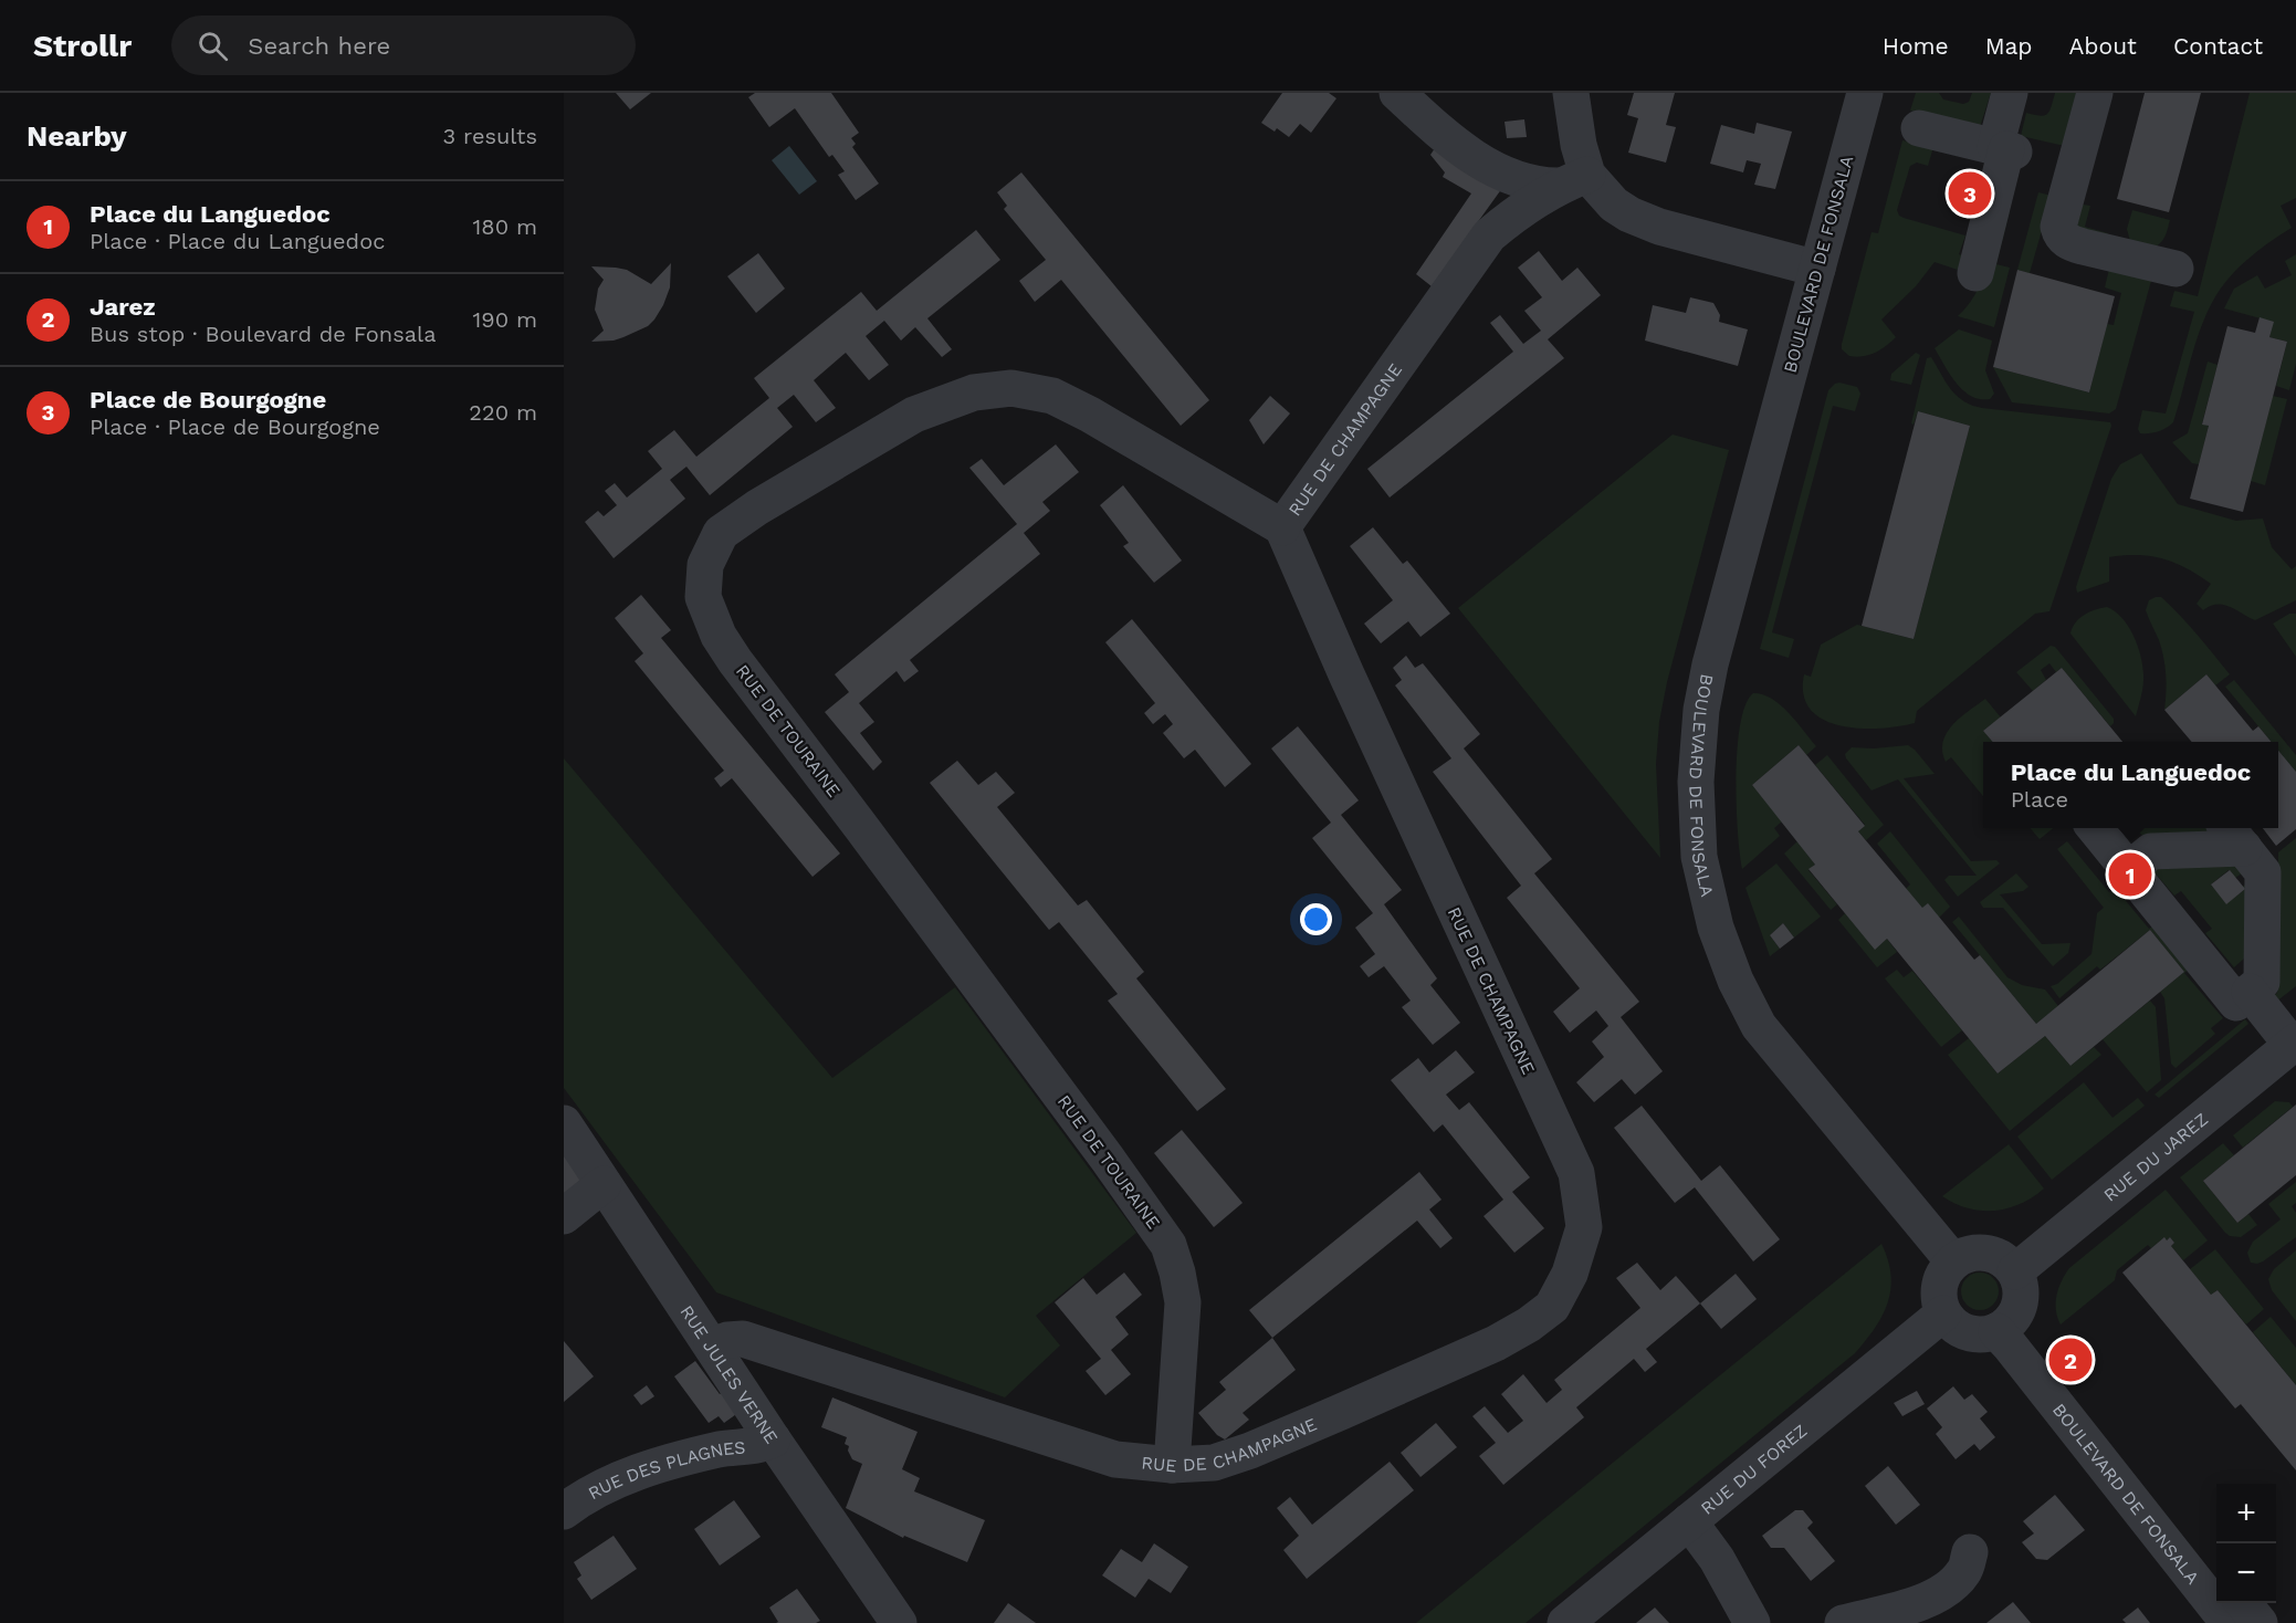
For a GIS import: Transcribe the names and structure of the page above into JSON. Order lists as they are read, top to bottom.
{
  "streets": {
    "street": [
      "BOULEVARD DE FONSALA",
      "RUE DE CHAMPAGNE",
      "RUE DE TOURAINE",
      "RUE DU JAREZ",
      "RUE JULES VERNE",
      "RUE DU FOREZ",
      "RUE DES PLAGNES"
    ]
  },
  "crossings": [
    ["BOULEVARD DE FONSALA", "RUE DU JAREZ"],
    ["BOULEVARD DE FONSALA", "RUE DU FOREZ"],
    ["RUE DE CHAMPAGNE", "RUE DE TOURAINE"],
    ["RUE DE CHAMPAGNE", "RUE JULES VERNE"],
    ["RUE DU JAREZ", "RUE DU FOREZ"],
    ["RUE JULES VERNE", "RUE DES PLAGNES"]
  ],
  "page": {
    "header": "Strollr",
    "search": "Search here",
    "nav": [
      "Home",
      "Map",
      "About",
      "Contact"
    ],
    "heading": ["Nearby", "3 results"],
    "pins": ["3", "1", "2"],
    "list": [
      {
        "mark": "1",
        "name": "Place du Languedoc",
        "note": "Place · Place du Languedoc",
        "value": "180 m"
      },
      {
        "mark": "2",
        "name": "Jarez",
        "note": "Bus stop · Boulevard de Fonsala",
        "value": "190 m"
      },
      {
        "mark": "3",
        "name": "Place de Bourgogne",
        "note": "Place · Place de Bourgogne",
        "value": "220 m"
      }
    ],
    "popup": ["Place du Languedoc", "Place"],
    "map_buttons": ["+", "−"]
  }
}
